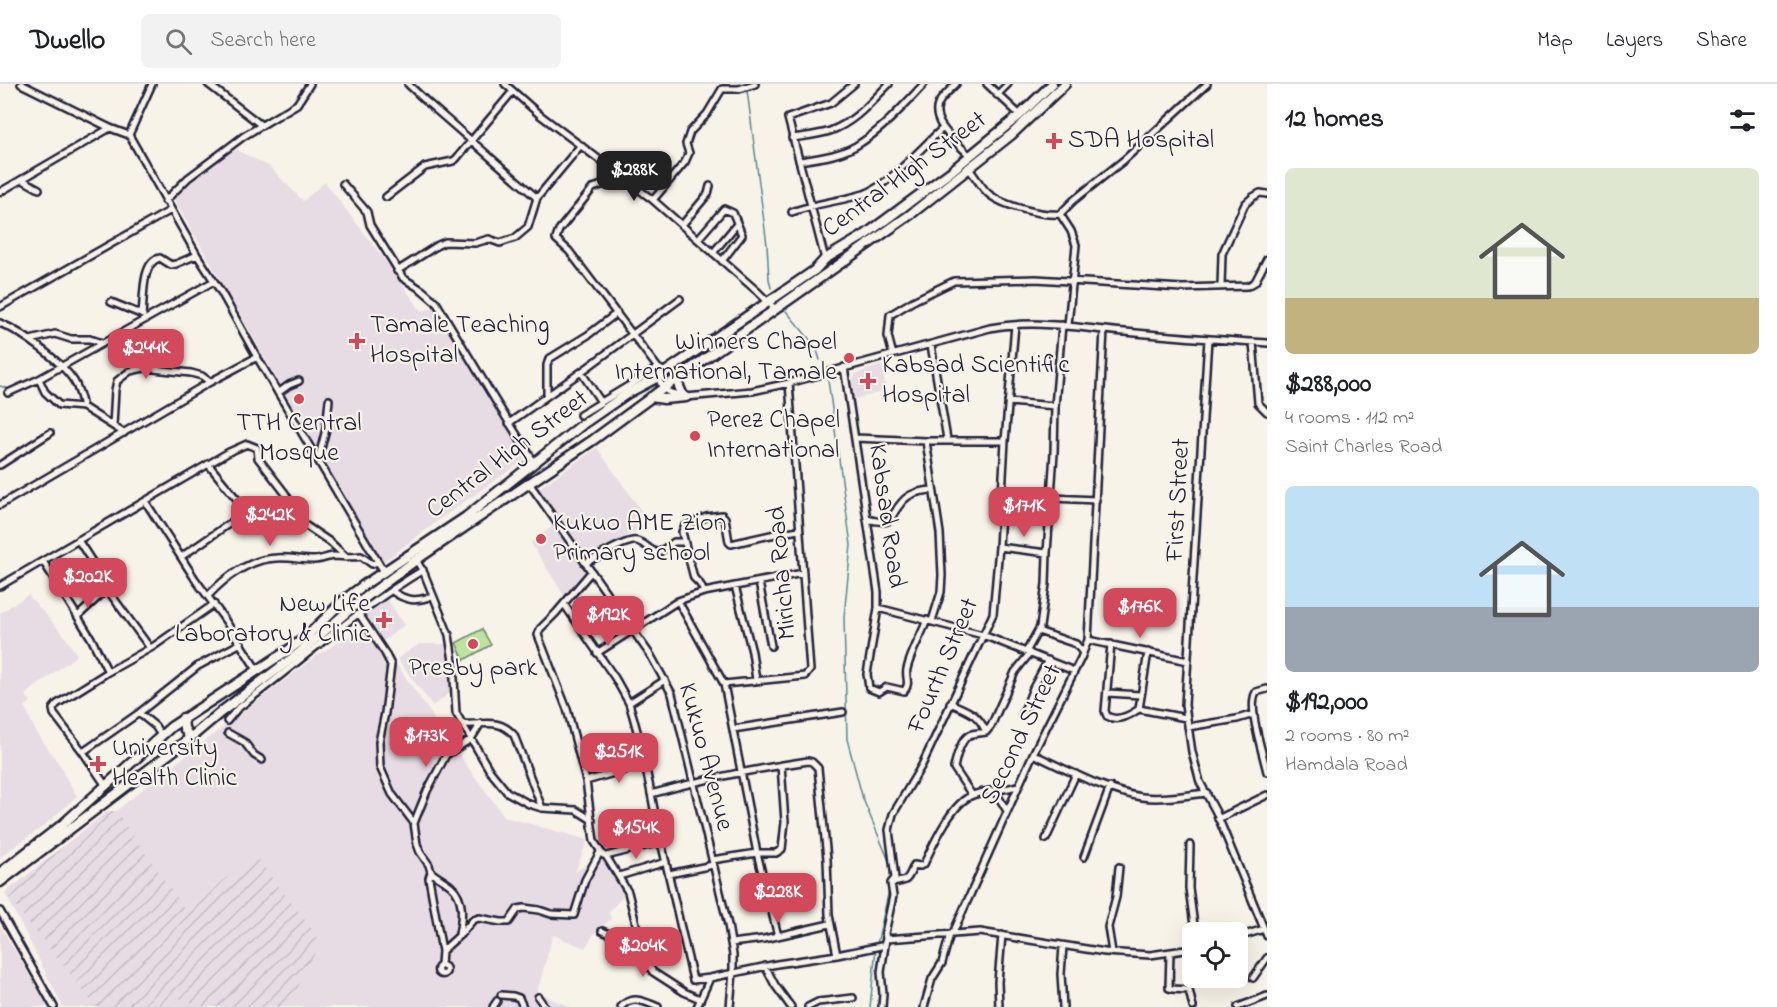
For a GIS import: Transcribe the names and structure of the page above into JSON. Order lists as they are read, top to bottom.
{
  "streets": {
    "highway": ["Central High Street"],
    "street": [
      "First Street",
      "Kabsad Road",
      "Miricha Road",
      "Fourth Street",
      "Second Street",
      "Kukuo Avenue"
    ]
  },
  "crossings": [
    ["Central High Street", "Kukuo Avenue"],
    ["Kabsad Road", "Fourth Street"],
    ["Kabsad Road", "Second Street"]
  ],
  "places": {
    "health": [
      "SDA Hospital",
      "Tamale Teaching Hospital",
      "Kabsad Scientific Hospital",
      "New Life Laboratory & Clinic",
      "University Health Clinic"
    ],
    "other": [
      "Winners Chapel International, Tamale",
      "TTH Central Mosque",
      "Perez Chapel International",
      "Kukuo AME Zion Primary school",
      "Presby park"
    ]
  },
  "page": {
    "header": "Dwello",
    "search": "Search here",
    "nav": ["Map", "Layers", "Share"],
    "heading": "12 homes",
    "price": [
      "$288K",
      "$244K",
      "$171K",
      "$242K",
      "$202K",
      "$176K",
      "$192K",
      "$173K",
      "$251K",
      "$154K",
      "$228K",
      "$204K"
    ],
    "list": [
      {
        "name": "$288,000",
        "note": "4 rooms · 112 m² · Saint Charles Road"
      },
      {
        "name": "$192,000",
        "note": "2 rooms · 80 m² · Hamdala Road"
      }
    ]
  }
}
